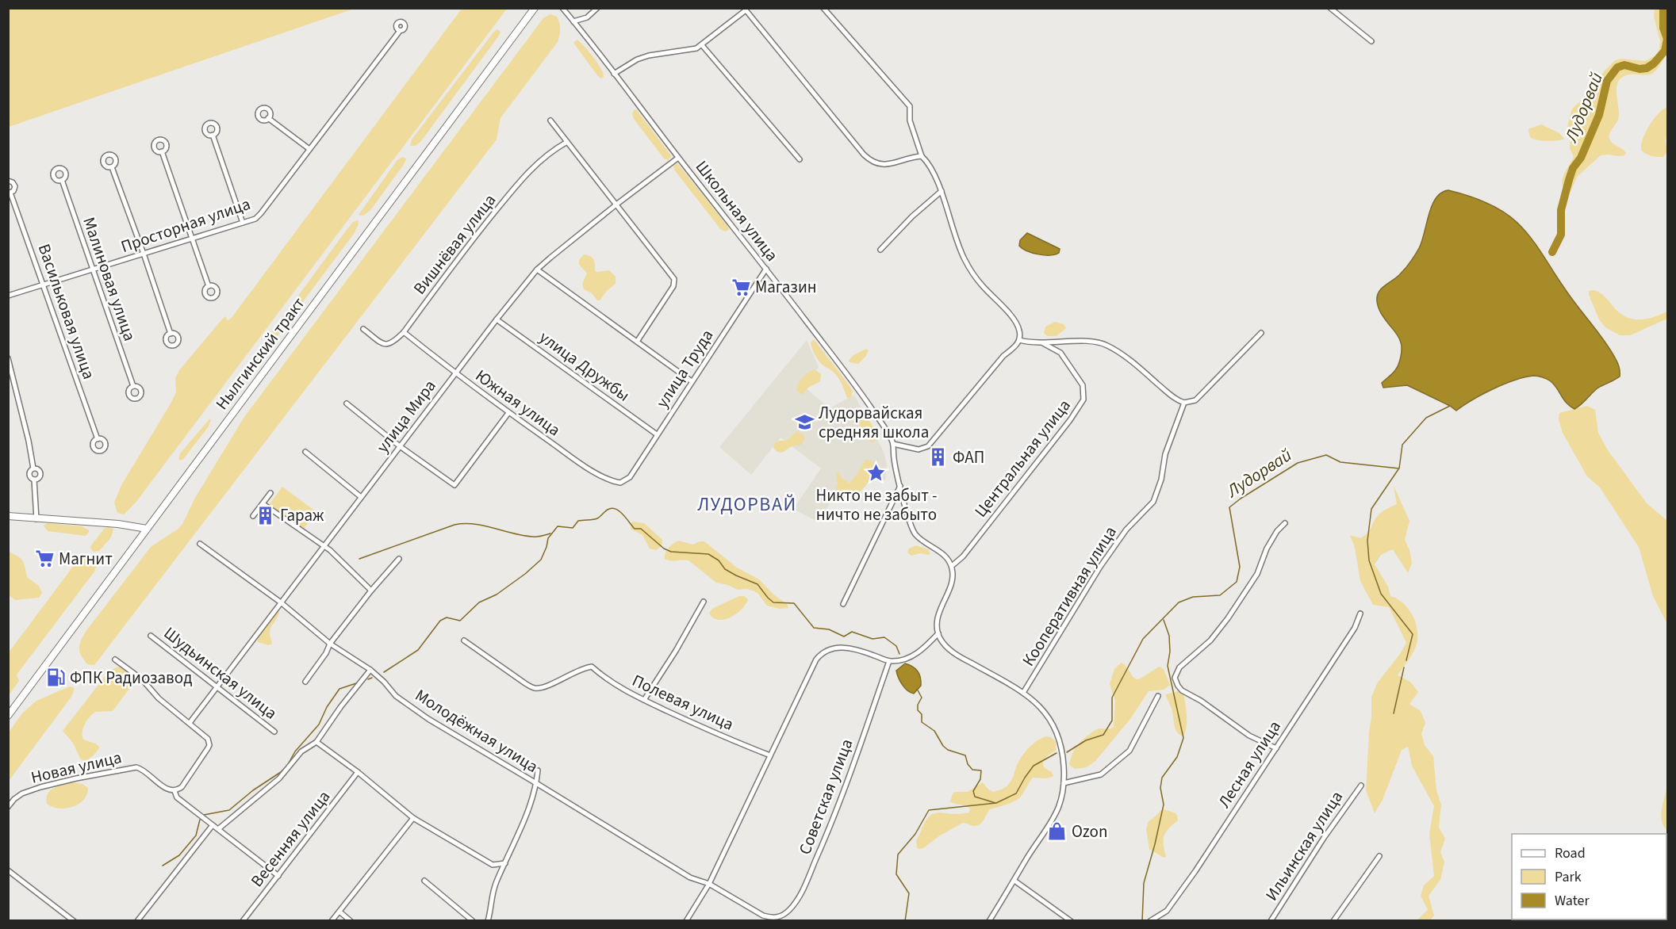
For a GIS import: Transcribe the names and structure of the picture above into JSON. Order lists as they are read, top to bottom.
{
  "streets": {
    "main road": ["Нылгинский тракт"],
    "street": [
      "Школьная улица",
      "Просторная улица",
      "Вишнёвая улица",
      "Малиновая улица",
      "Васильковая улица",
      "улица Дружбы",
      "улица Труда",
      "Южная улица",
      "улица Мира",
      "Центральная улица",
      "Кооперативная улица",
      "Шудьинская улица",
      "Полевая улица",
      "Молодёжная улица",
      "Лесная улица",
      "Новая улица",
      "Советская улица",
      "Весенняя улица",
      "Ильинская улица"
    ]
  },
  "crossings": [
    ["Школьная улица", "улица Труда"],
    ["Школьная улица", "улица Мира"],
    ["Просторная улица", "Малиновая улица"],
    ["Просторная улица", "Васильковая улица"],
    ["Вишнёвая улица", "Южная улица"],
    ["улица Дружбы", "улица Труда"],
    ["улица Дружбы", "улица Мира"],
    ["улица Труда", "Южная улица"],
    ["Южная улица", "улица Мира"],
    ["улица Мира", "Шудьинская улица"],
    ["улица Мира", "Молодёжная улица"],
    ["Молодёжная улица", "Советская улица"],
    ["Новая улица", "Весенняя улица"]
  ],
  "districts": ["ЛУДОРВАЙ"],
  "water": ["Лудорвай"],
  "places": {
    "supermarket": ["Магазин", "Магнит"],
    "school or university": ["Лудорвайская средняя школа"],
    "building": ["ФАП", "Гараж"],
    "place": ["Никто не забыт - ничто не забыто"],
    "fuel station": ["ФПК Радиозавод"],
    "shop": ["Ozon"]
  },
  "legend": ["Road", "Park", "Water"]
}
